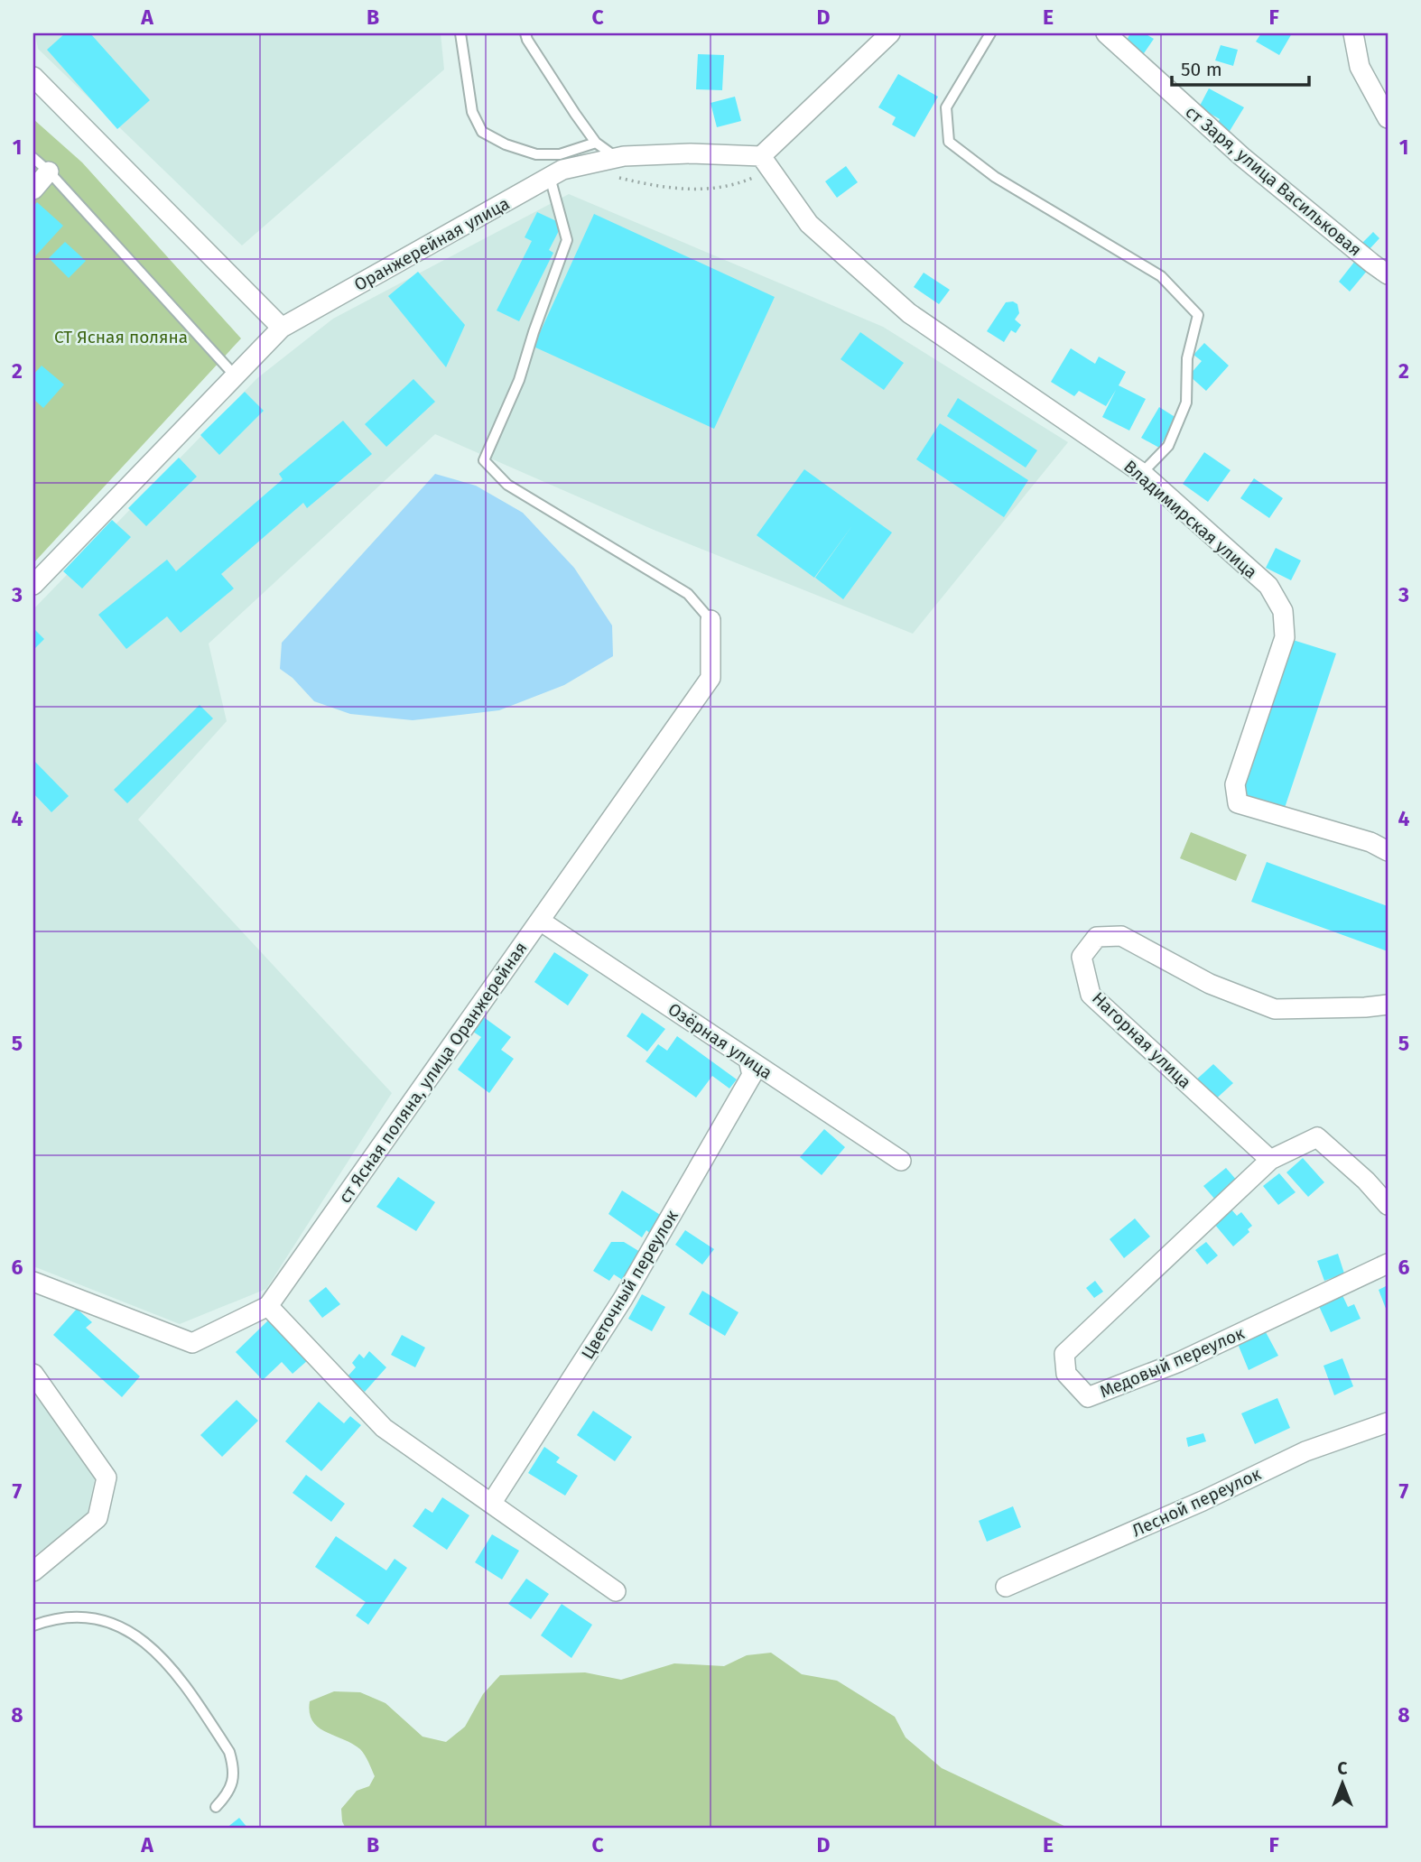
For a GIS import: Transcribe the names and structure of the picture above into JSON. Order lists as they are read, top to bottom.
{
  "streets": {
    "street": [
      "ст Заря, улица Васильковая",
      "Оранжерейная улица",
      "Владимирская улица",
      "Нагорная улица",
      "Озёрная улица",
      "ст Ясная поляна, улица Оранжерейная",
      "Цветочный переулок",
      "Медовый переулок",
      "Лесной переулок"
    ]
  },
  "crossings": [
    ["Оранжерейная улица", "Владимирская улица"],
    ["Нагорная улица", "Медовый переулок"],
    ["Озёрная улица", "ст Ясная поляна, улица Оранжерейная"],
    ["Озёрная улица", "Цветочный переулок"]
  ],
  "parks": ["СТ Ясная поляна"],
  "scale_bar": "50 m",
  "north": "top",
  "grid": {
    "columns": [
      "A",
      "B",
      "C",
      "D",
      "E",
      "F"
    ],
    "rows": [
      "1",
      "2",
      "3",
      "4",
      "5",
      "6",
      "7",
      "8"
    ]
  }
}
